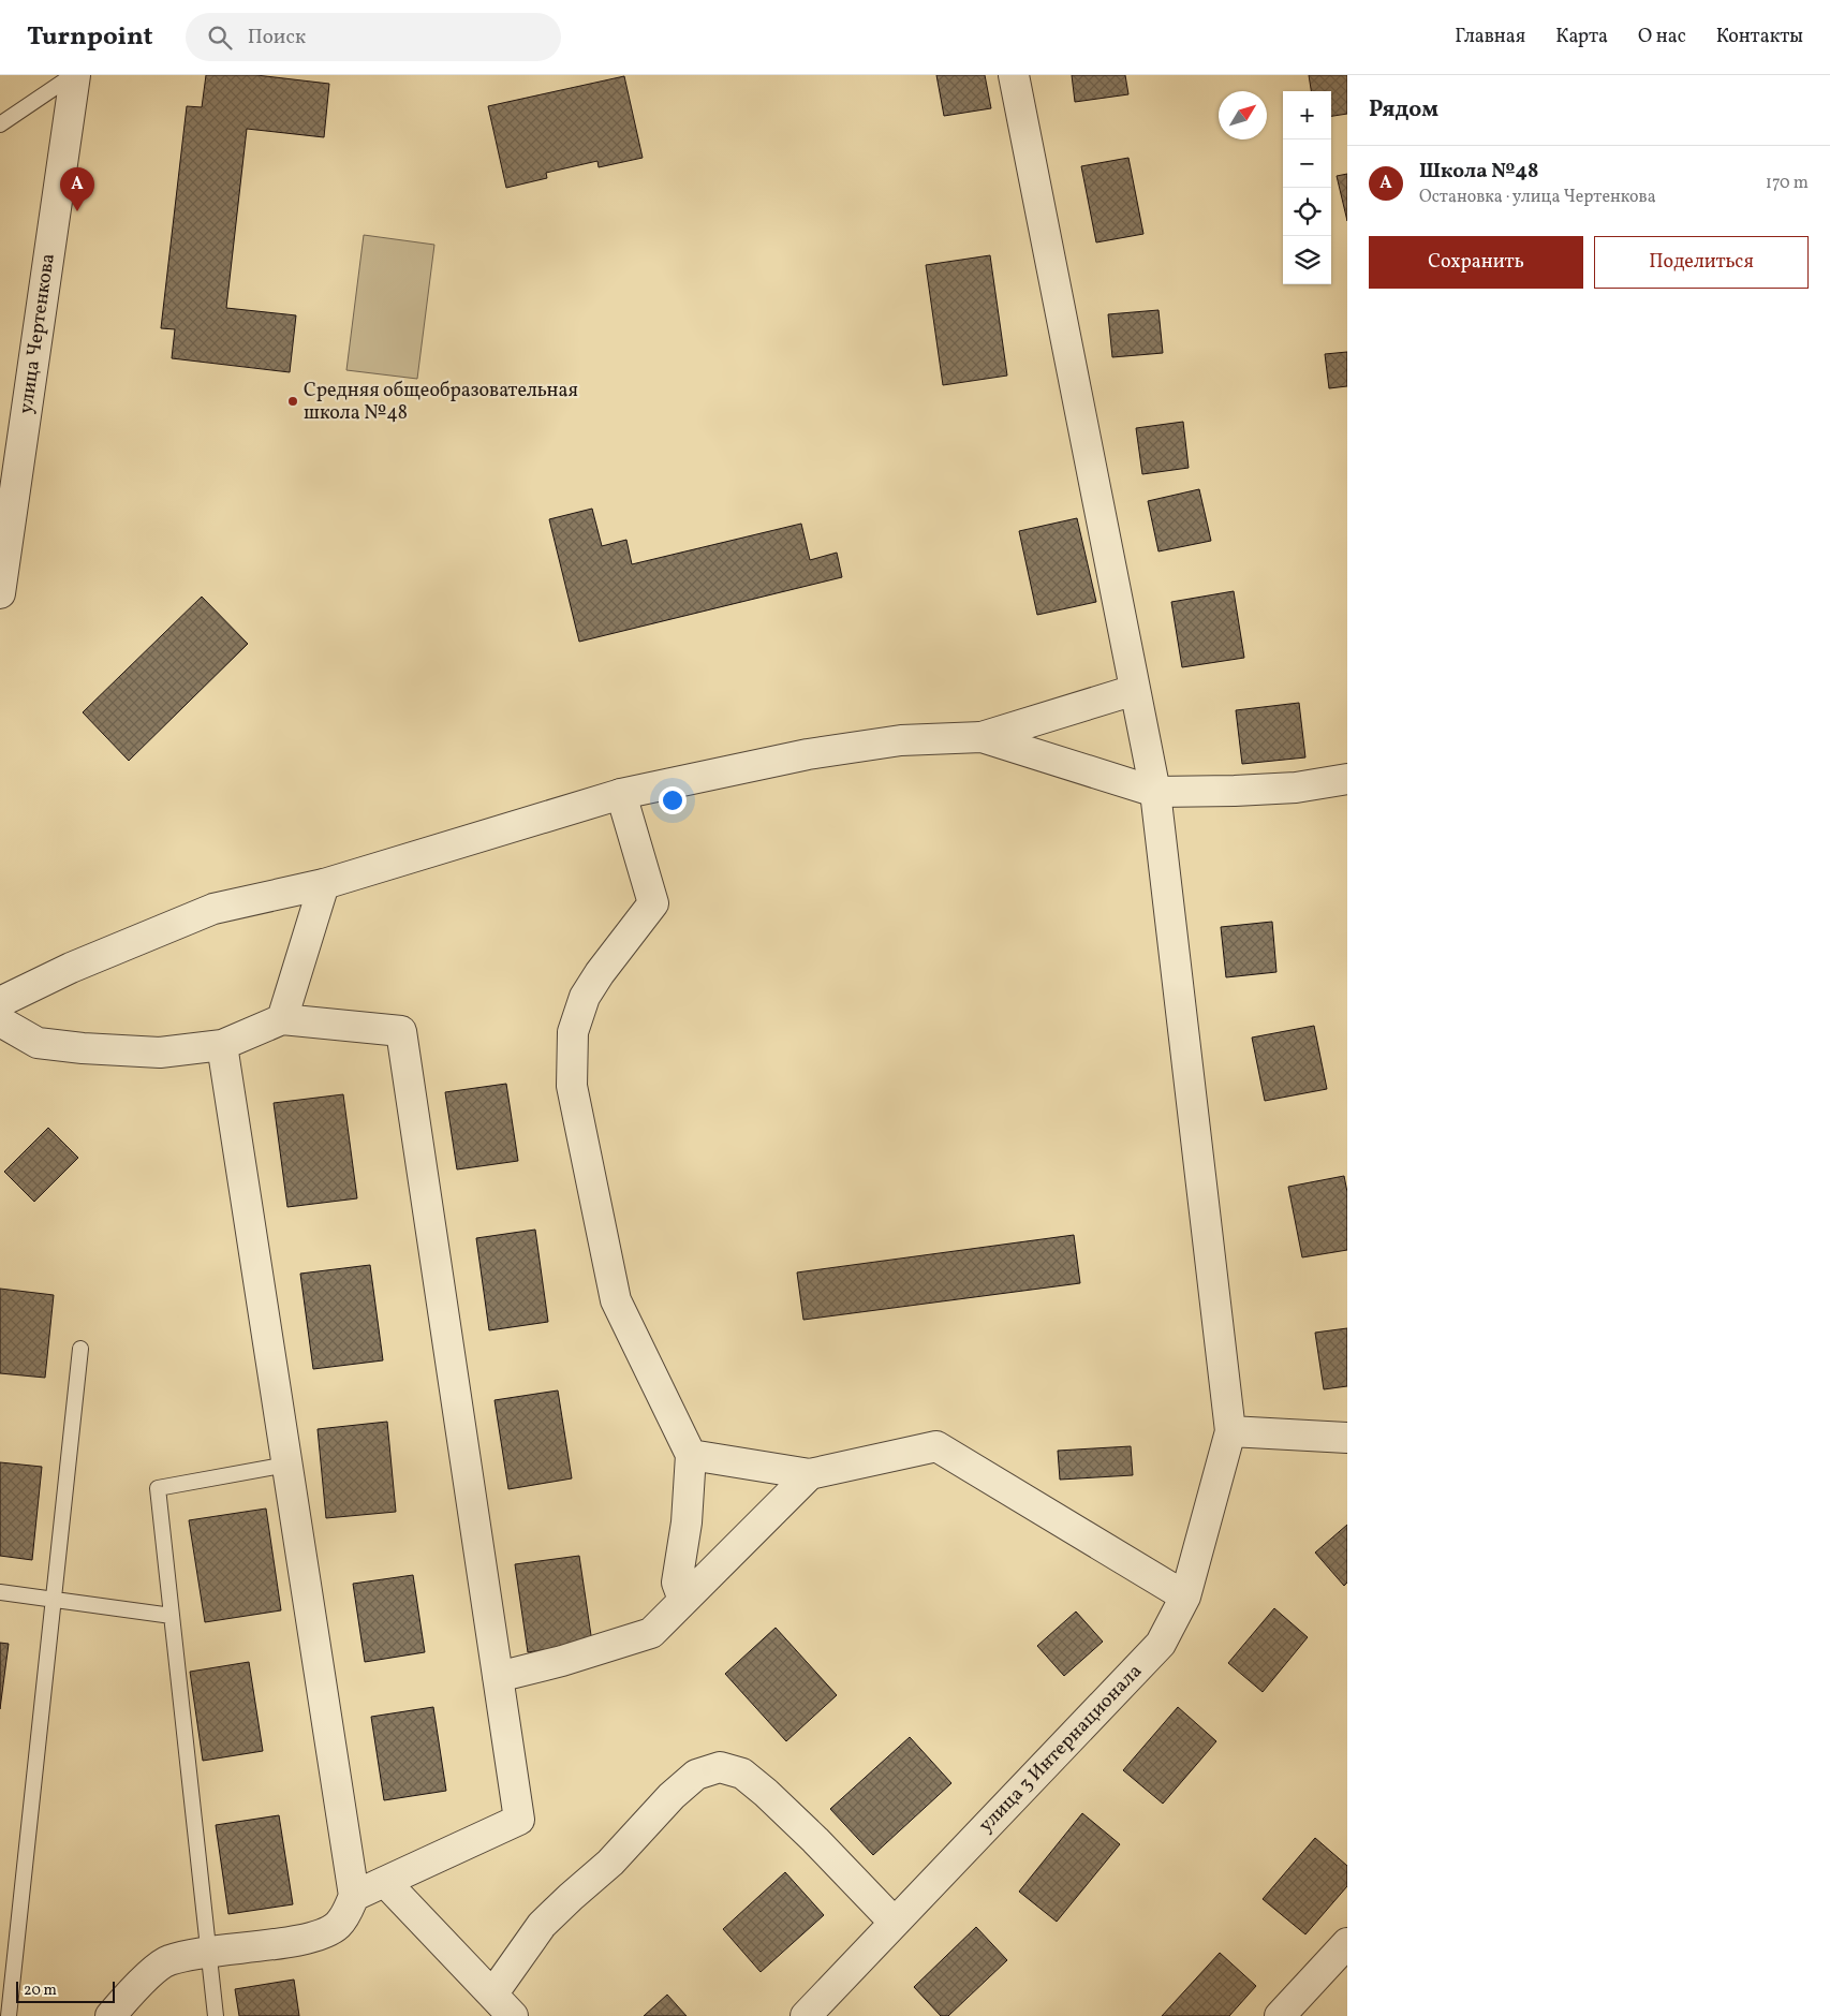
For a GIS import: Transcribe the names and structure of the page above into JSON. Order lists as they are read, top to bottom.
{
  "streets": {
    "street": ["улица Чертенкова", "улица 3 Интернационала"]
  },
  "places": ["Средняя общеобразовательная школа №48"],
  "scale_bar": "20 m",
  "north": "top right",
  "page": {
    "header": "Turnpoint",
    "search": "Поиск",
    "nav": [
      "Главная",
      "Карта",
      "О нас",
      "Контакты"
    ],
    "heading": "Рядом",
    "map_buttons": ["+", "−"],
    "list": [
      {
        "mark": "A",
        "name": "Школа №48",
        "note": "Остановка · улица Чертенкова",
        "value": "170 m"
      }
    ],
    "pins": "A",
    "buttons": ["Сохранить", "Поделиться"],
    "scale": "20 m"
  }
}
